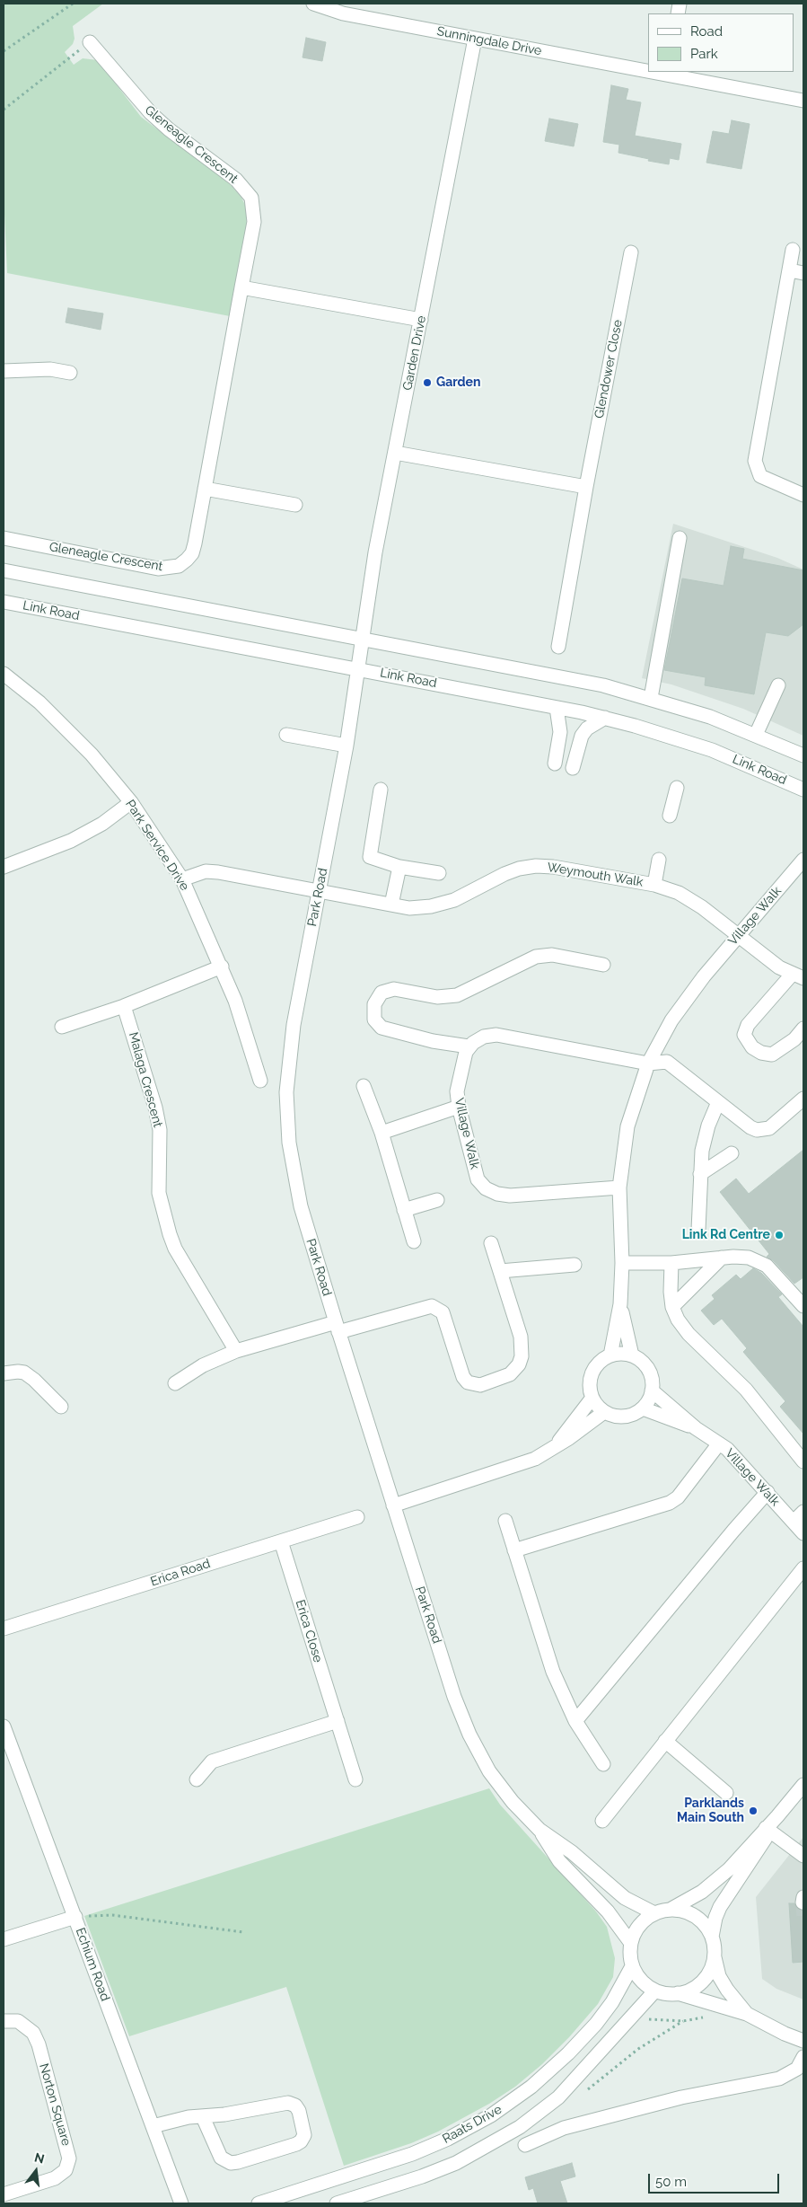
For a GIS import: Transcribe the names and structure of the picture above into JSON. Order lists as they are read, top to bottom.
{
  "streets": {
    "street": [
      "Sunningdale Drive",
      "Gleneagle Crescent",
      "Garden Drive",
      "Glendower Close",
      "Link Road",
      "Park Service Drive",
      "Weymouth Walk",
      "Park Road",
      "Village Walk",
      "Malaga Crescent",
      "Erica Road",
      "Erica Close",
      "Echium Road",
      "Norton Square",
      "Raats Drive"
    ]
  },
  "crossings": [
    ["Sunningdale Drive", "Garden Drive"],
    ["Garden Drive", "Link Road"],
    ["Garden Drive", "Park Road"],
    ["Link Road", "Park Road"],
    ["Park Service Drive", "Weymouth Walk"],
    ["Weymouth Walk", "Park Road"],
    ["Weymouth Walk", "Village Walk"],
    ["Park Road", "Raats Drive"],
    ["Erica Road", "Erica Close"]
  ],
  "places": ["Garden", "Link Rd Centre", "Parklands Main South"],
  "legend": ["Road", "Park"],
  "scale_bar": "50 m",
  "north": "top"
}
